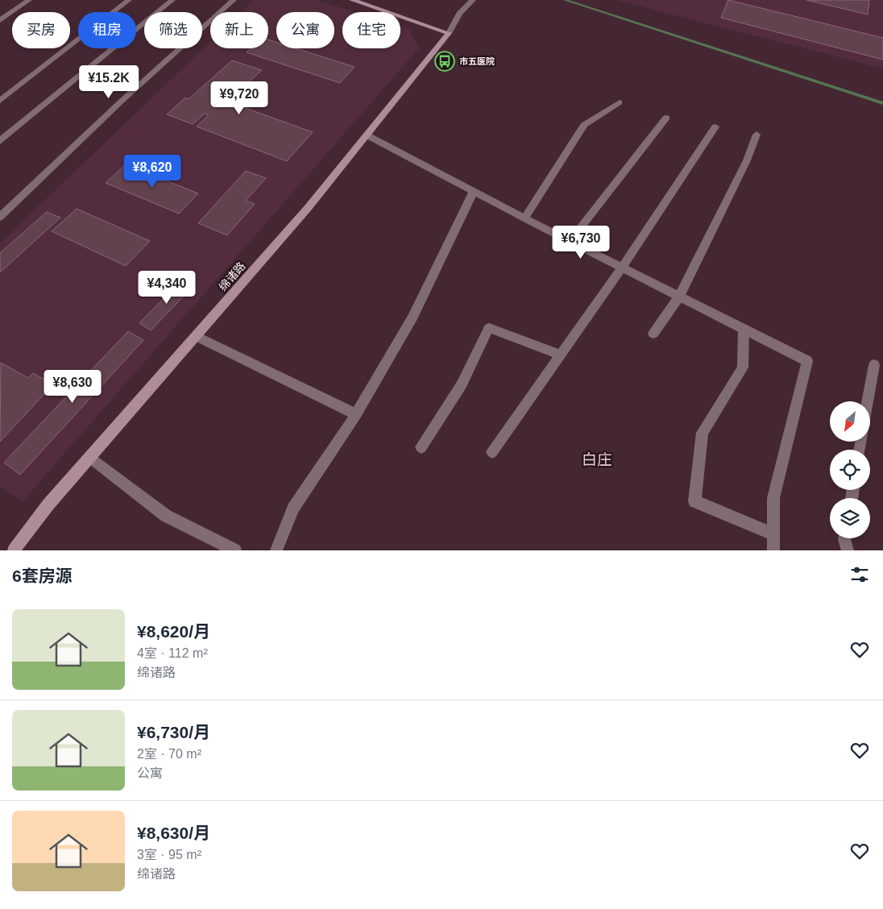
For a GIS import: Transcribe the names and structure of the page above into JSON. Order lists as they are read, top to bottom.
{
  "streets": {
    "street": ["绵诸路"]
  },
  "districts": ["白庄"],
  "places": {
    "bus stop": ["市五医院"]
  },
  "north": "bottom left",
  "page": {
    "chip": [
      "买房",
      "租房",
      "筛选",
      "新上",
      "公寓",
      "住宅"
    ],
    "price": [
      "¥15.2K",
      "¥9,720",
      "¥8,620",
      "¥6,730",
      "¥4,340",
      "¥8,630"
    ],
    "heading": "6套房源",
    "list": [
      {
        "name": "¥8,620/月",
        "note": "4室 · 112 m² · 绵诸路"
      },
      {
        "name": "¥6,730/月",
        "note": "2室 · 70 m² · 公寓"
      },
      {
        "name": "¥8,630/月",
        "note": "3室 · 95 m² · 绵诸路"
      }
    ]
  }
}
